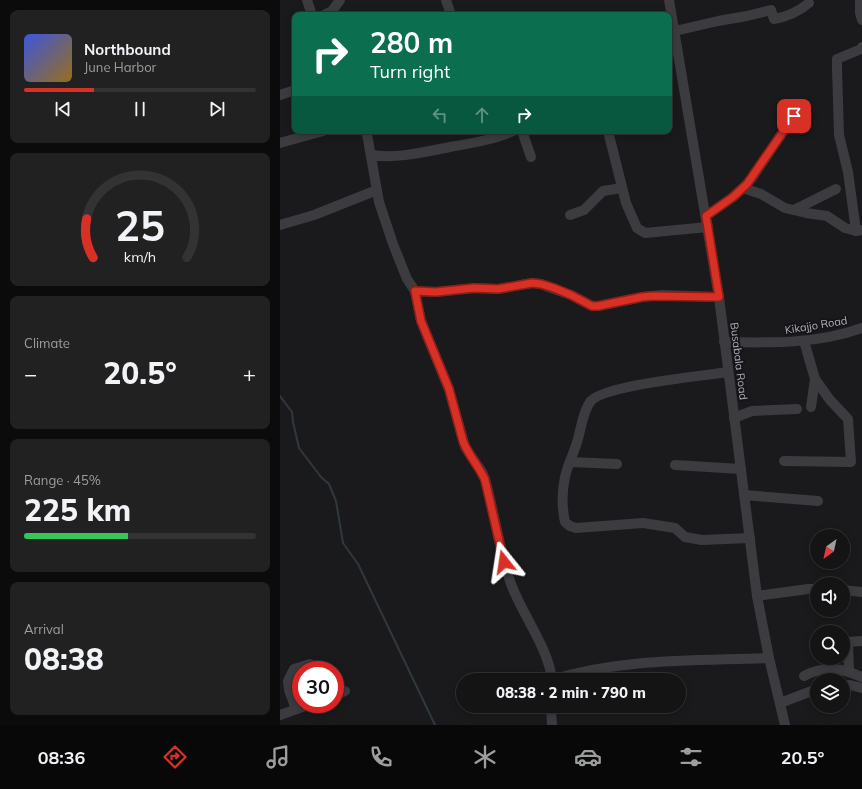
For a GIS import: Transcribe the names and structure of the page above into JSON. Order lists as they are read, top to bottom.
{
  "streets": {
    "street": ["Kikajjo Road", "Busabala Road"]
  },
  "crossings": [
    ["Kikajjo Road", "Busabala Road"]
  ],
  "north": "bottom left",
  "page": {
    "turn": ["280 m", "Turn right"],
    "song": ["Northbound", "June Harbor"],
    "tile": [
      "Climate",
      ["Range · 45%", "225 km"],
      ["Arrival", "08:38"]
    ],
    "heat": ["−", "20.5°", "+"],
    "limit": "30",
    "trip": "08:38 · 2 min · 790 m",
    "tabs": ["08:36", "20.5°"],
    "gauge": ["25", "km/h"]
  }
}
